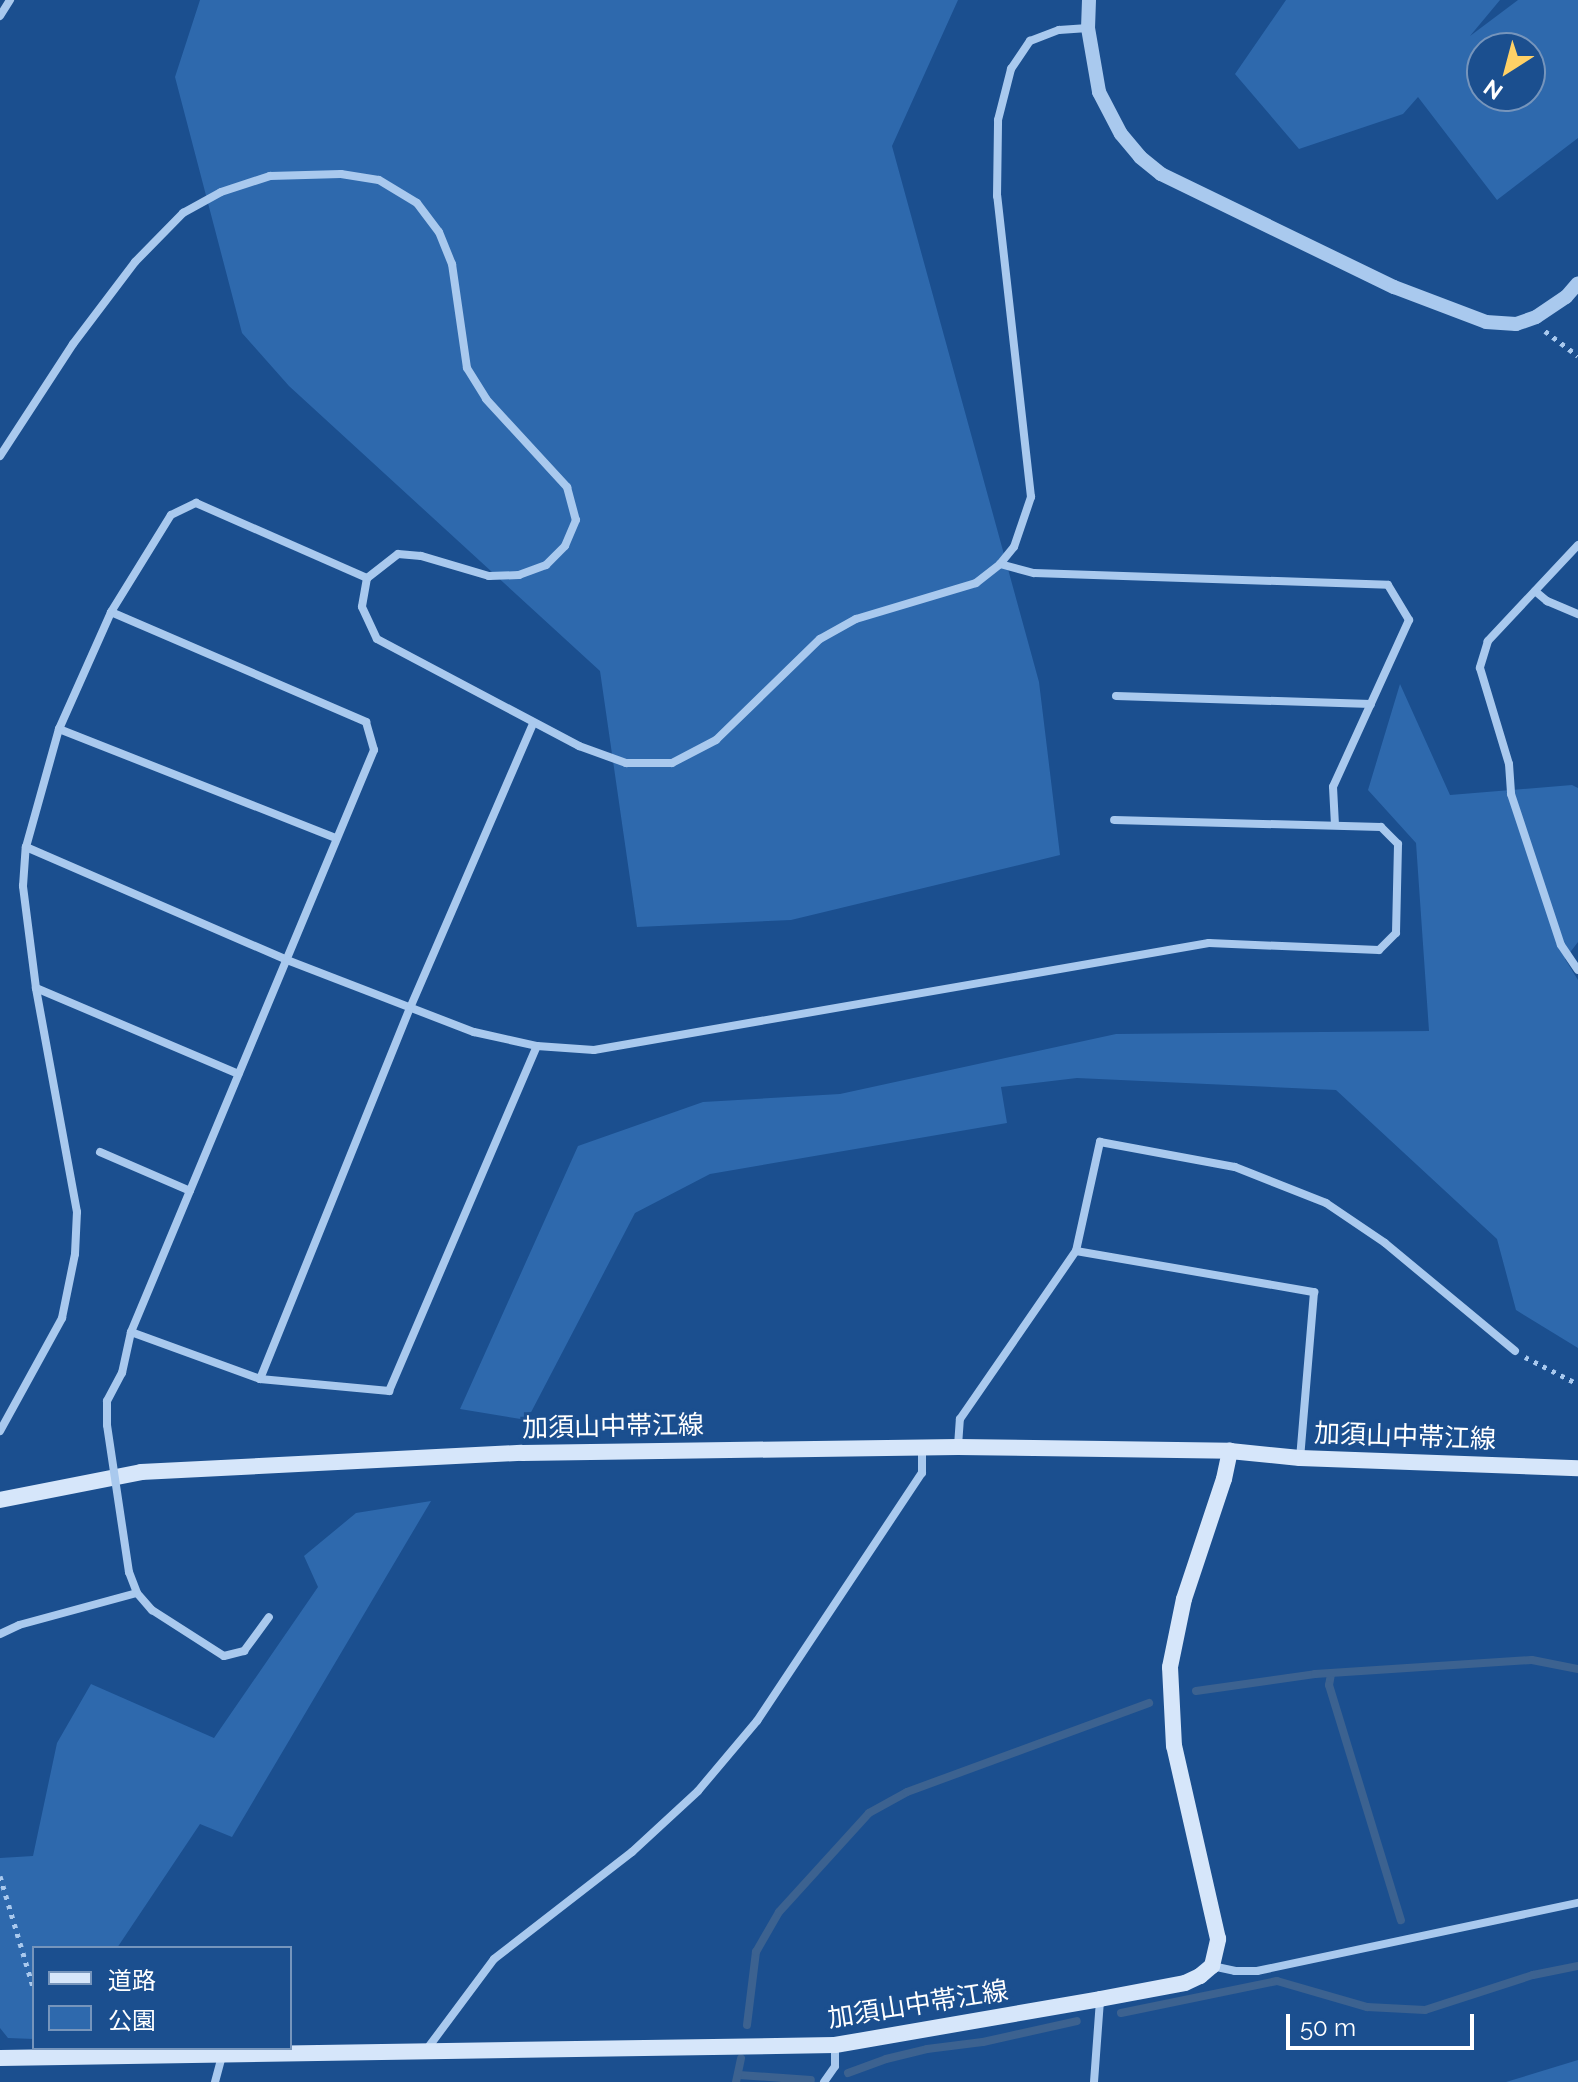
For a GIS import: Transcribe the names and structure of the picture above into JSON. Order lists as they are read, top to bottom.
{
  "streets": {
    "main road": ["加須山中帯江線"]
  },
  "legend": ["道路", "公園"],
  "scale_bar": "50 m",
  "north": "bottom left"
}
